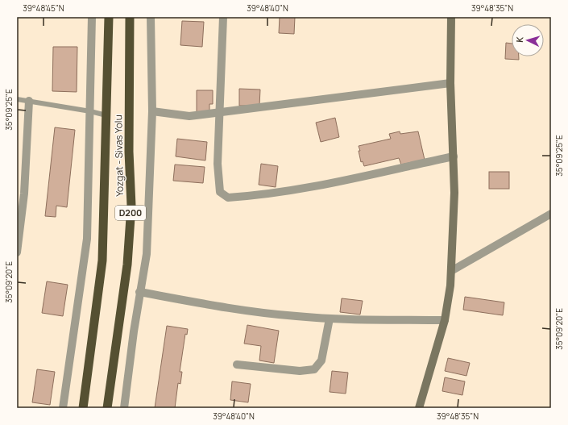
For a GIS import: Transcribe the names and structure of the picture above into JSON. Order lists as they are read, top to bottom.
{
  "streets": {
    "highway": ["Yozgat - Sivas Yolu", "D200"]
  },
  "north": "left",
  "coordinates": [
    "39°48'45\"N",
    "39°48'40\"N",
    "39°48'35\"N",
    "35°09'25\"E",
    "35°09'20\"E"
  ]
}
